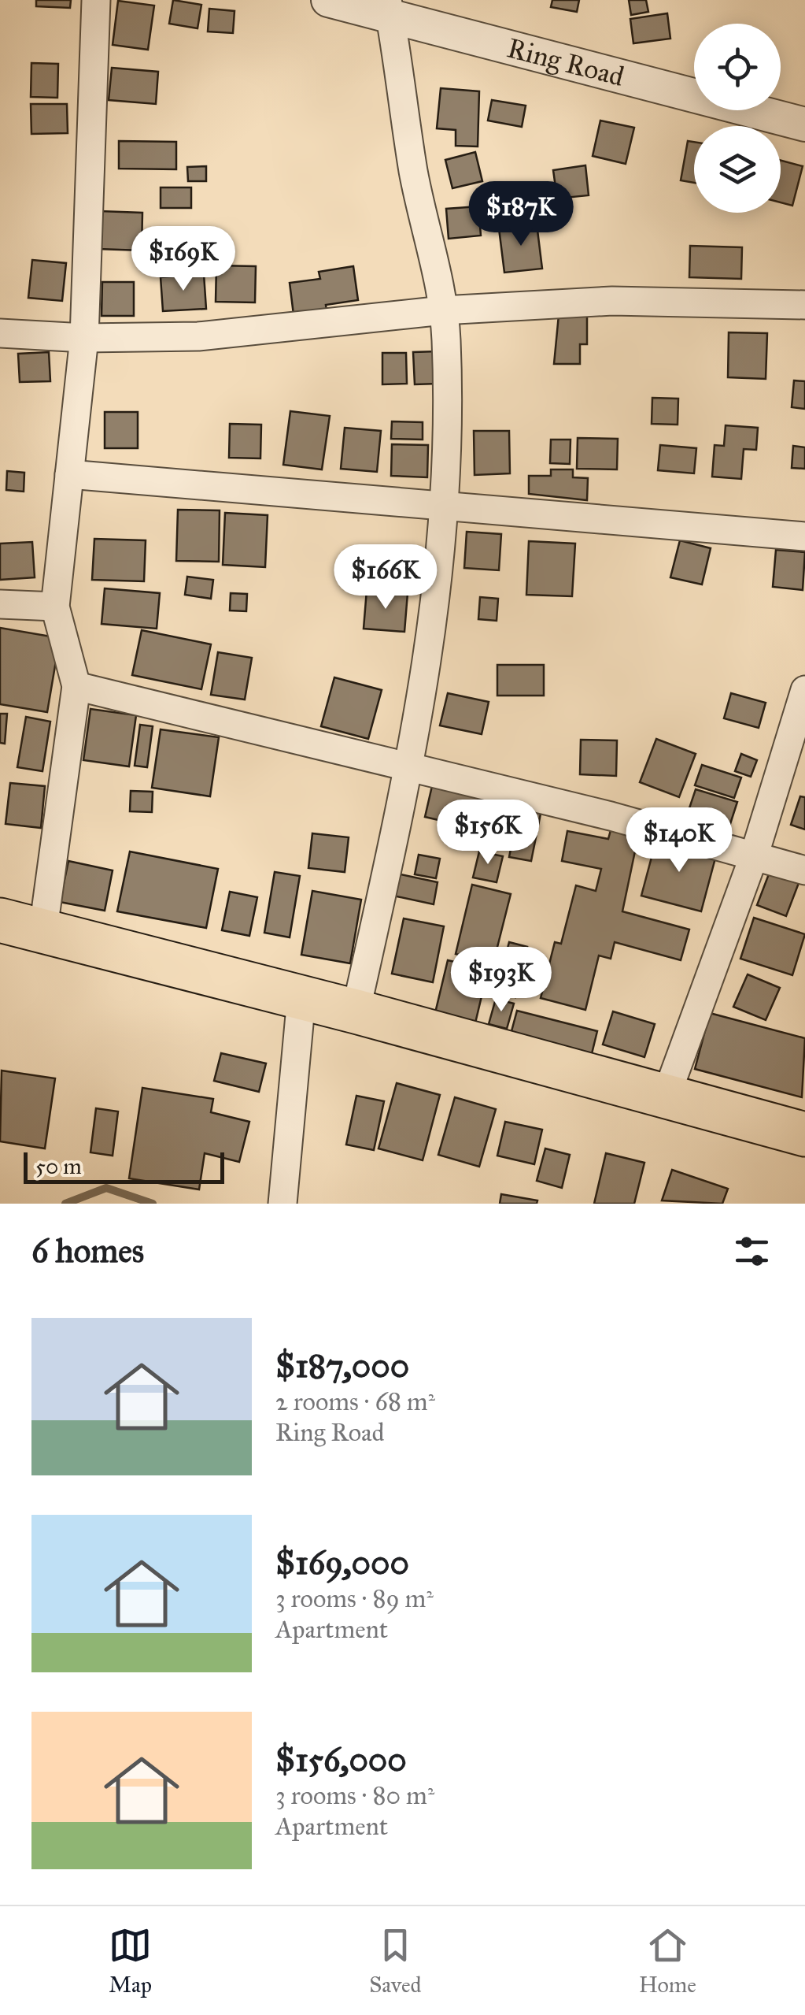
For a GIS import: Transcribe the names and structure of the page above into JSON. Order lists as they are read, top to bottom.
{
  "streets": {
    "street": ["Ring Road"]
  },
  "scale_bar": "50 m",
  "page": {
    "price": [
      "$187K",
      "$169K",
      "$166K",
      "$156K",
      "$140K",
      "$193K"
    ],
    "scale": "50 m",
    "heading": "6 homes",
    "list": [
      {
        "name": "$187,000",
        "note": "2 rooms · 68 m² · Ring Road"
      },
      {
        "name": "$169,000",
        "note": "3 rooms · 89 m² · Apartment"
      },
      {
        "name": "$156,000",
        "note": "3 rooms · 80 m² · Apartment"
      }
    ],
    "tabs": ["Map", "Saved", "Home"]
  }
}
